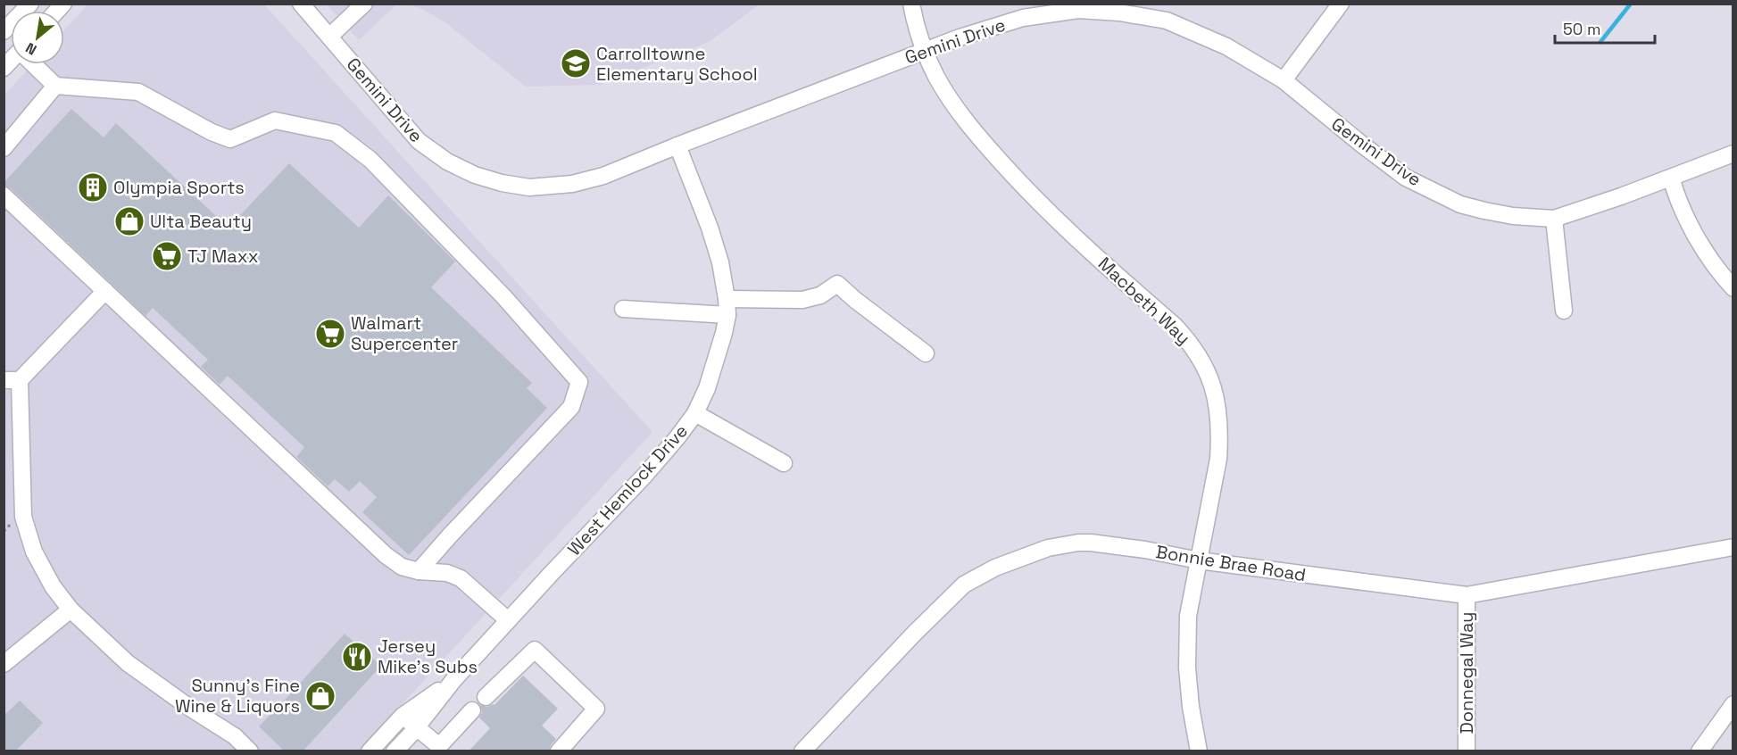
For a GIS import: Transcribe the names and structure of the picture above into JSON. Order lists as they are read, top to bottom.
{
  "streets": {
    "street": [
      "Gemini Drive",
      "Macbeth Way",
      "West Hemlock Drive",
      "Bonnie Brae Road",
      "Donnegal Way"
    ]
  },
  "crossings": [
    ["Gemini Drive", "Macbeth Way"],
    ["Gemini Drive", "West Hemlock Drive"],
    ["Macbeth Way", "Bonnie Brae Road"],
    ["Bonnie Brae Road", "Donnegal Way"]
  ],
  "places": {
    "school or university": ["Carrolltowne Elementary School"],
    "building": ["Olympia Sports"],
    "shop": ["Ulta Beauty", "Sunny's Fine Wine & Liquors"],
    "supermarket": ["TJ Maxx", "Walmart Supercenter"],
    "restaurant": ["Jersey Mike's Subs"]
  },
  "scale_bar": "50 m",
  "north": "bottom left"
}
